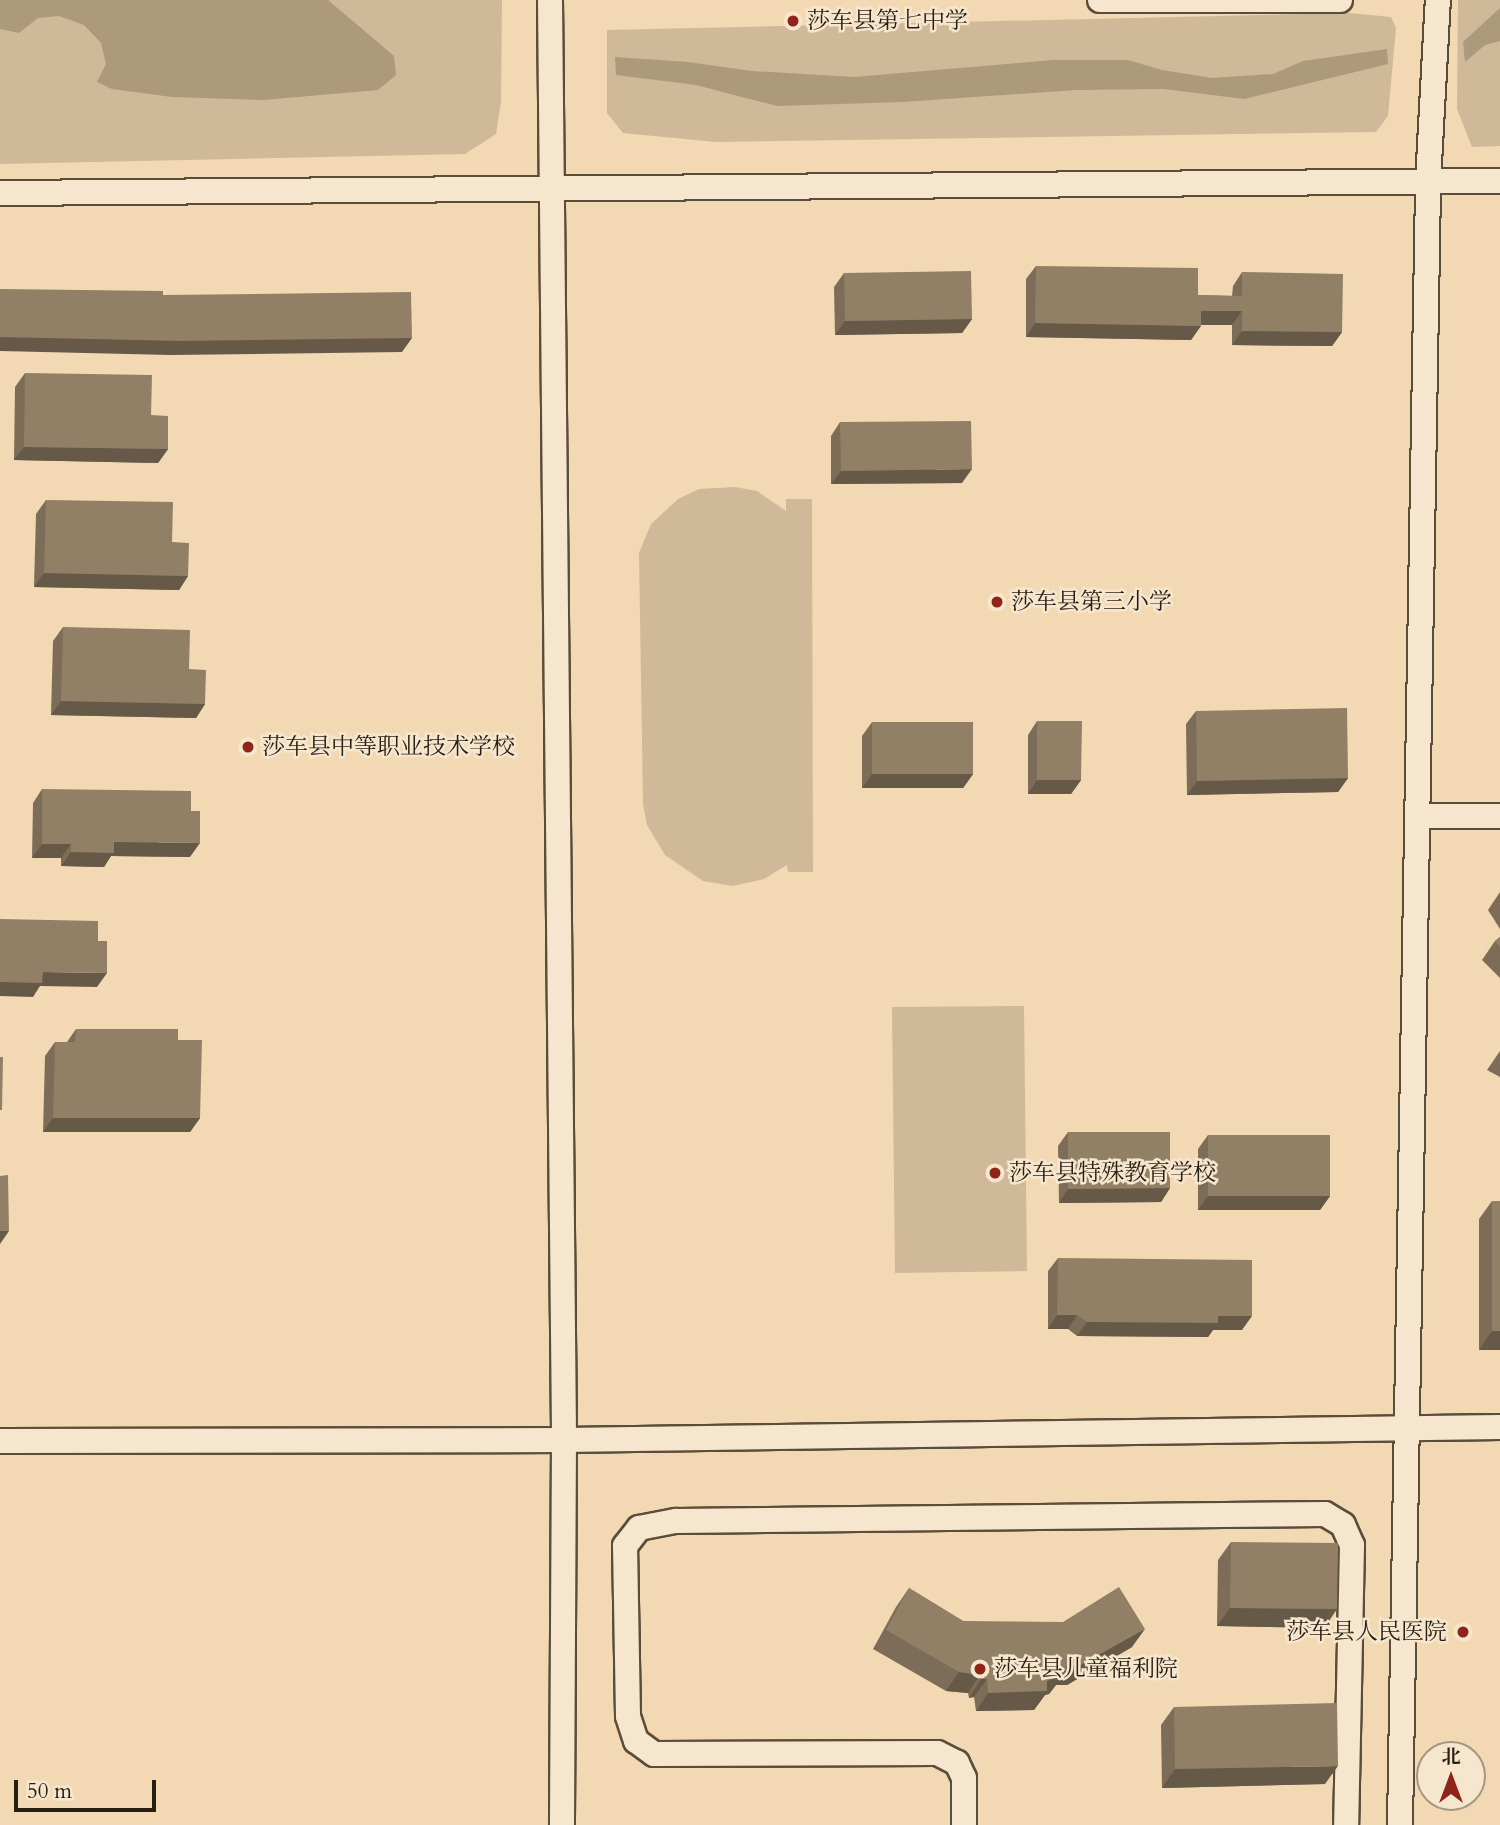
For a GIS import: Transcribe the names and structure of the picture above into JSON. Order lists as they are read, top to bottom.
{
  "places": [
    "莎车县第七中学",
    "莎车县第三小学",
    "莎车县中等职业技术学校",
    "莎车县特殊教育学校",
    "莎车县人民医院",
    "莎车县儿童福利院"
  ],
  "scale_bar": "50 m",
  "north": "top"
}
